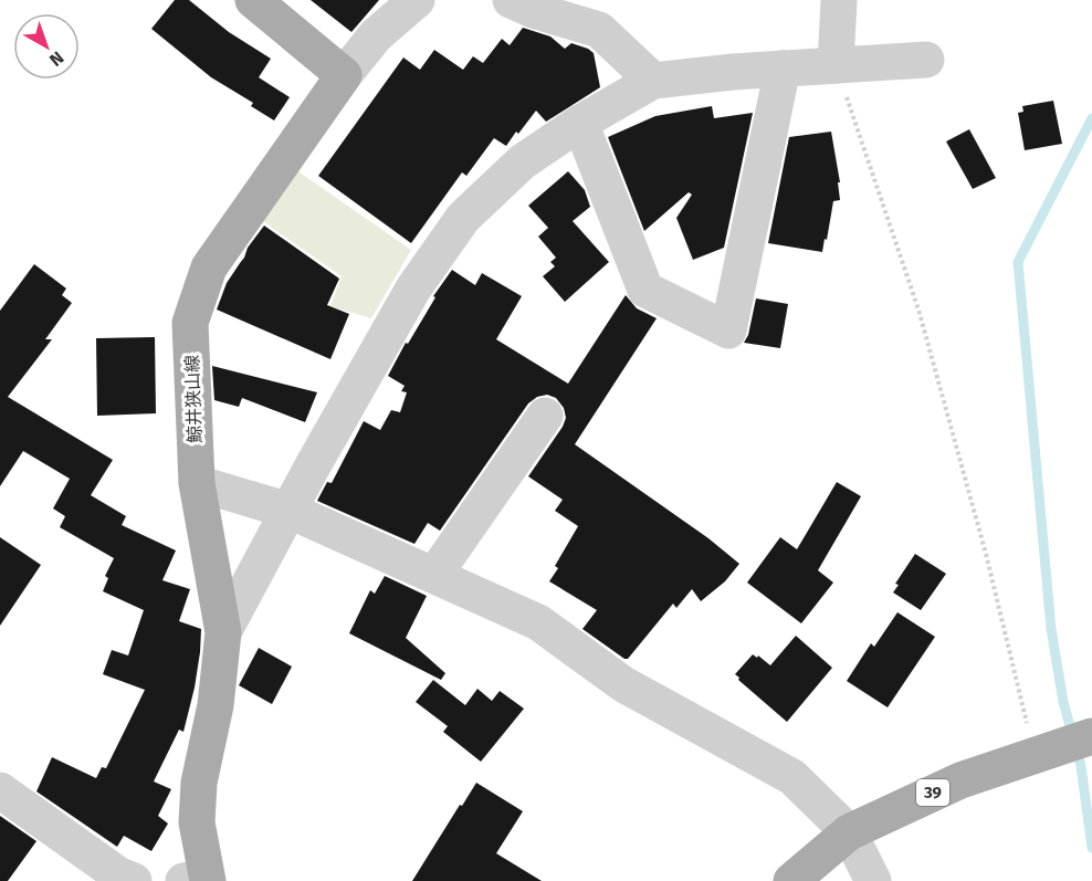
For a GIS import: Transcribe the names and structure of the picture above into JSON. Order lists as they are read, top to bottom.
{
  "streets": {
    "main road": ["鯨井狭山線", "39"]
  },
  "north": "bottom right"
}
